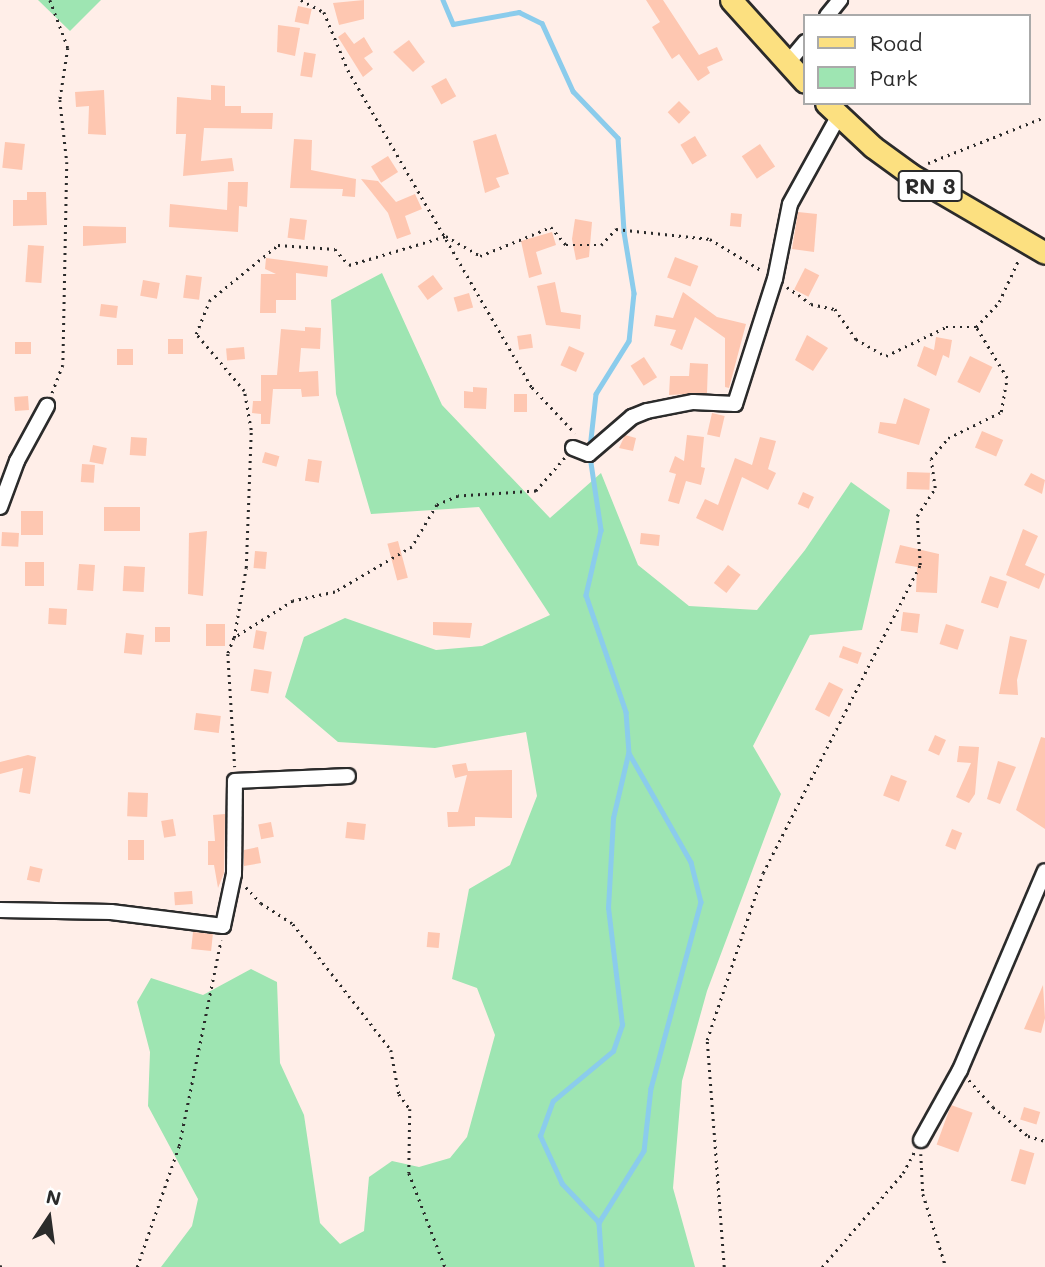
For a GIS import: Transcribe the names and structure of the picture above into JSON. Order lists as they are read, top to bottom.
{
  "streets": {
    "main road": ["RN 3"]
  },
  "legend": ["Road", "Park"],
  "north": "top"
}
